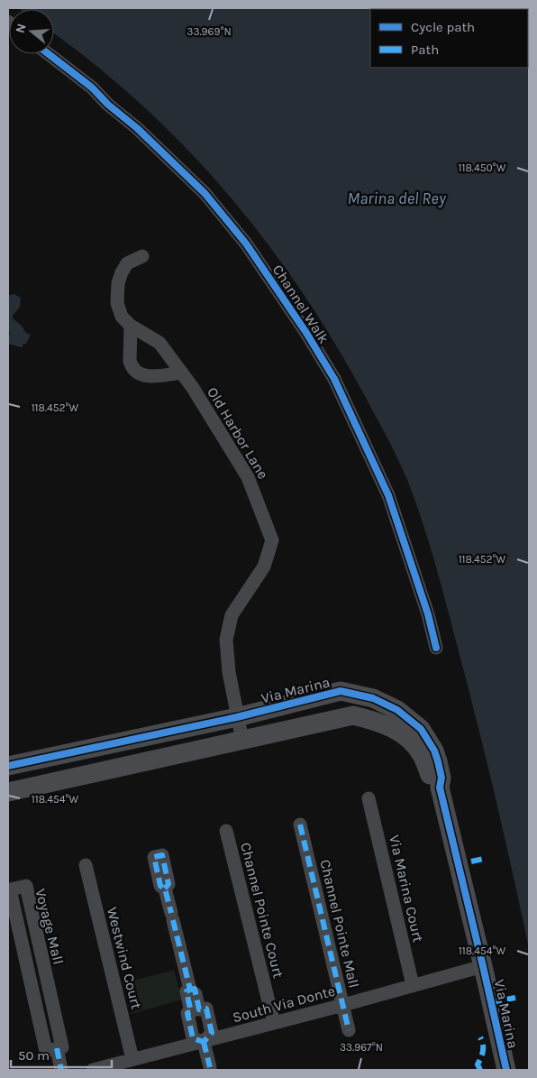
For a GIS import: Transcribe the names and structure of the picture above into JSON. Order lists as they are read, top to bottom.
{
  "streets": {
    "street": [
      "Channel Walk",
      "Old Harbor Lane",
      "Via Marina",
      "Via Marina Court",
      "Channel Pointe Court",
      "Channel Pointe Mall",
      "Voyage Mall",
      "Westwind Court",
      "South Via Donte"
    ]
  },
  "crossings": [
    ["Old Harbor Lane", "Via Marina"],
    ["Via Marina", "South Via Donte"],
    ["Via Marina Court", "South Via Donte"],
    ["Channel Pointe Court", "South Via Donte"],
    ["Channel Pointe Mall", "South Via Donte"],
    ["Westwind Court", "South Via Donte"]
  ],
  "water": ["Marina del Rey"],
  "legend": ["Cycle path", "Path"],
  "scale_bar": "50 m",
  "north": "left",
  "coordinates": [
    "33.969°N",
    "118.450°W",
    "118.452°W",
    "118.454°W",
    "33.967°N"
  ]
}
